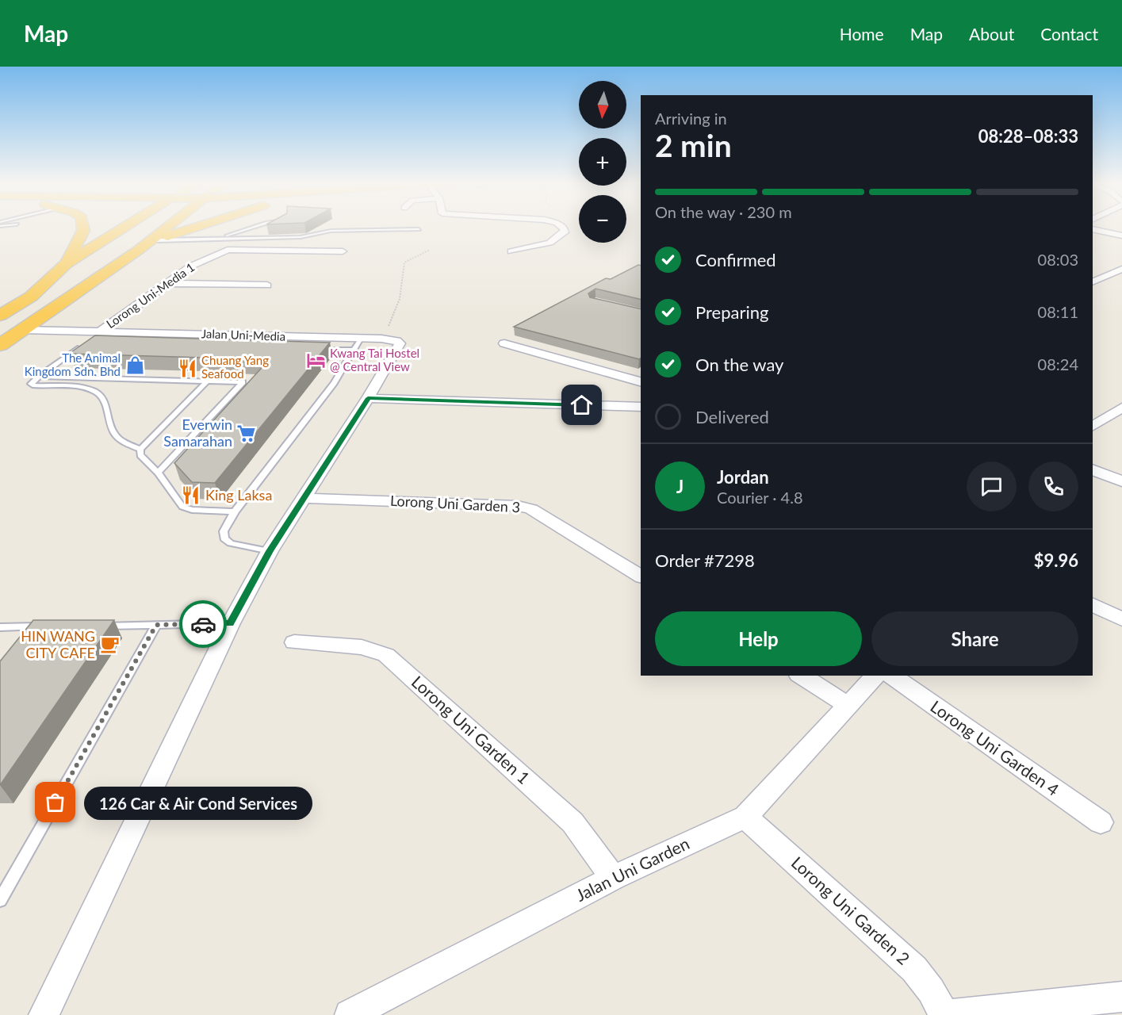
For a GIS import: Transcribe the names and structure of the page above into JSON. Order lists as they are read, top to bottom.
{
  "streets": {
    "street": [
      "Lorong Uni-Media 1",
      "Jalan Uni-Media",
      "Lorong Uni Garden 3",
      "Lorong Uni Garden 1",
      "Lorong Uni Garden 4",
      "Jalan Uni Garden",
      "Lorong Uni Garden 2"
    ]
  },
  "crossings": [
    ["Lorong Uni-Media 1", "Jalan Uni-Media"],
    ["Lorong Uni Garden 1", "Jalan Uni Garden"],
    ["Jalan Uni Garden", "Lorong Uni Garden 2"]
  ],
  "places": {
    "hotel": ["Kwang Tai Hostel @ Central View"],
    "shop": ["The Animal Kingdom Sdn. Bhd"],
    "restaurant": ["Chuang Yang Seafood", "King Laksa"],
    "supermarket": ["Everwin Samarahan"],
    "cafe": ["HIN WANG CITY CAFE"],
    "other": ["126 Car & Air Cond Services"]
  },
  "north": "bottom",
  "page": {
    "header": "Map",
    "nav": [
      "Home",
      "Map",
      "About",
      "Contact"
    ],
    "map_buttons": ["+", "−"],
    "heading": ["2 min", "Arriving in", "08:28–08:33"],
    "panel": [
      "Jordan",
      "Courier · 4.8",
      "Order #7298",
      "$9.96"
    ],
    "bar": "On the way · 230 m",
    "list": [
      ["Confirmed", "08:03"],
      ["Preparing", "08:11"],
      ["On the way", "08:24"],
      "Delivered"
    ],
    "round": "J",
    "buttons": ["Help", "Share"],
    "bubble": "126 Car & Air Cond Services"
  }
}
